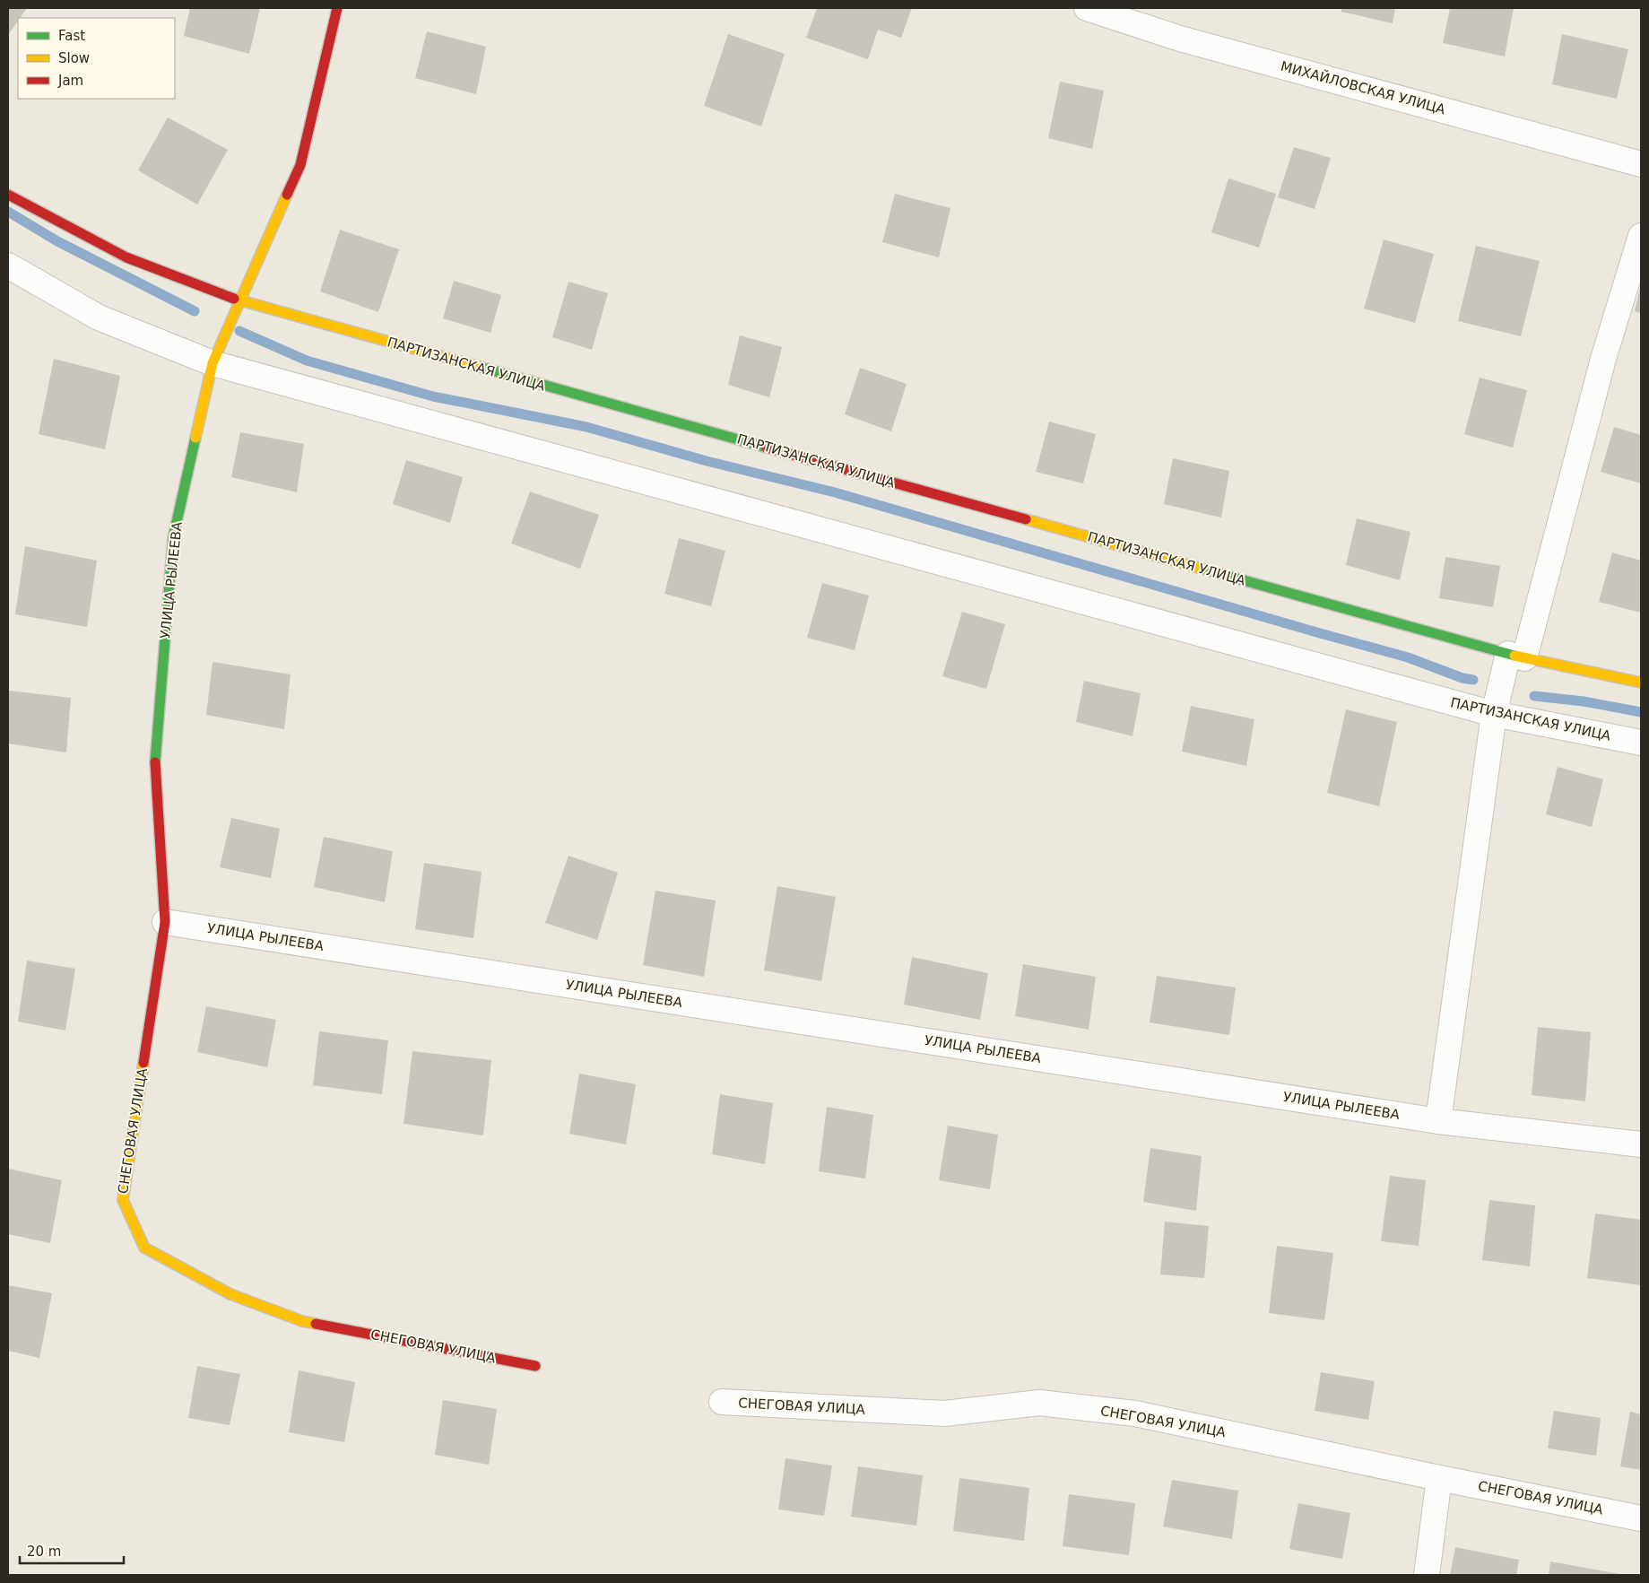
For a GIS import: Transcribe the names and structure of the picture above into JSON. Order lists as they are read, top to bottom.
{
  "streets": {
    "street": [
      "МИХАЙЛОВСКАЯ УЛИЦА",
      "ПАРТИЗАНСКАЯ УЛИЦА",
      "УЛИЦА РЫЛЕЕВА",
      "СНЕГОВАЯ УЛИЦА"
    ]
  },
  "crossings": [
    ["ПАРТИЗАНСКАЯ УЛИЦА", "УЛИЦА РЫЛЕЕВА"],
    ["УЛИЦА РЫЛЕЕВА", "СНЕГОВАЯ УЛИЦА"]
  ],
  "legend": ["Fast", "Slow", "Jam"],
  "scale_bar": "20 m"
}
